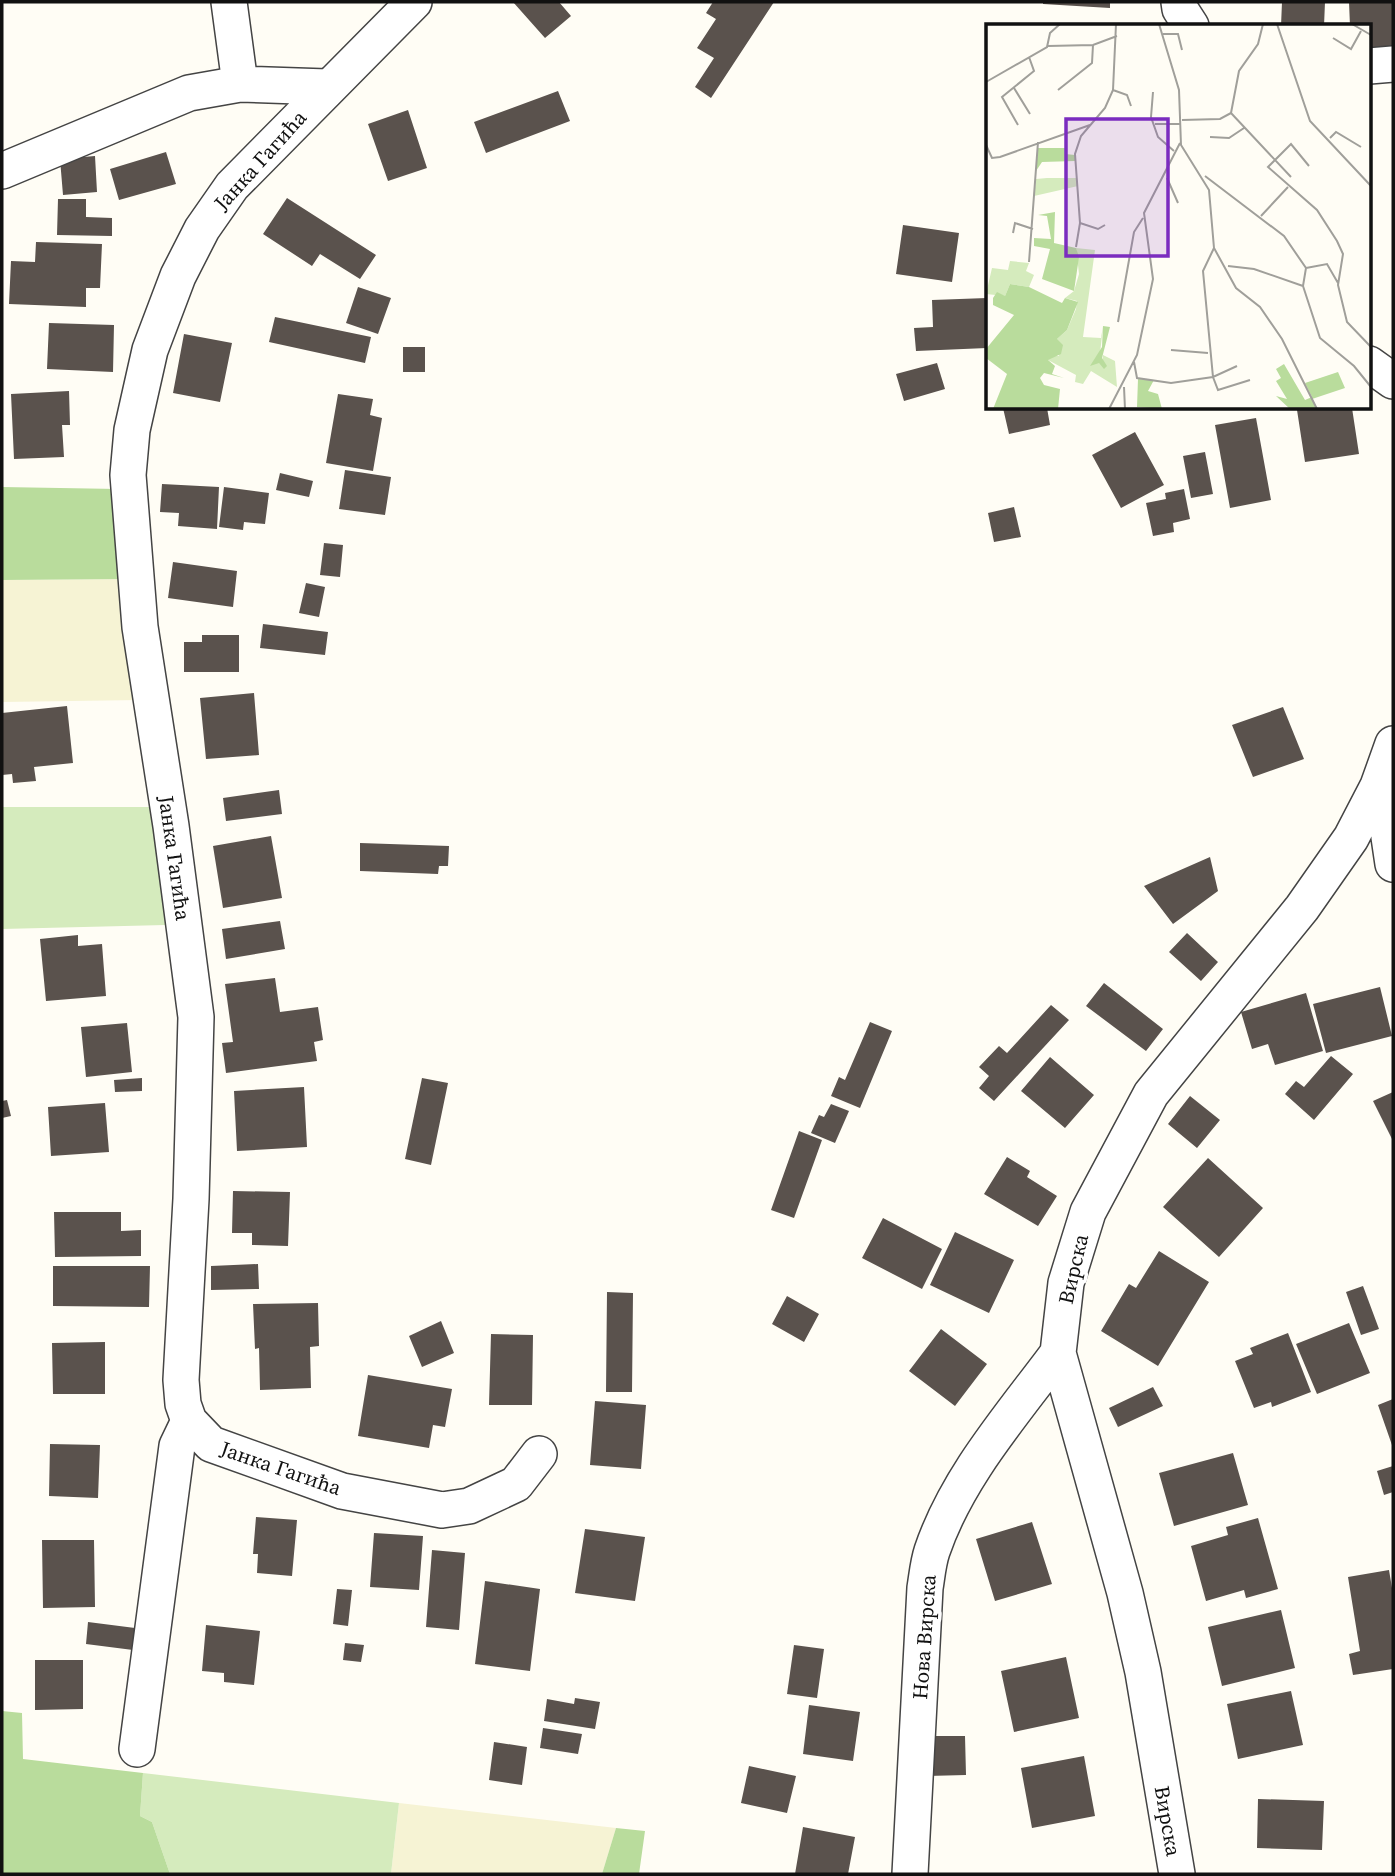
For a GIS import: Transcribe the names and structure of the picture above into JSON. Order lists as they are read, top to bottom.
{
  "streets": {
    "street": ["Јанка Гагића", "Вирска", "Нова Вирска"]
  },
  "crossings": [
    ["Вирска", "Нова Вирска"]
  ]
}
